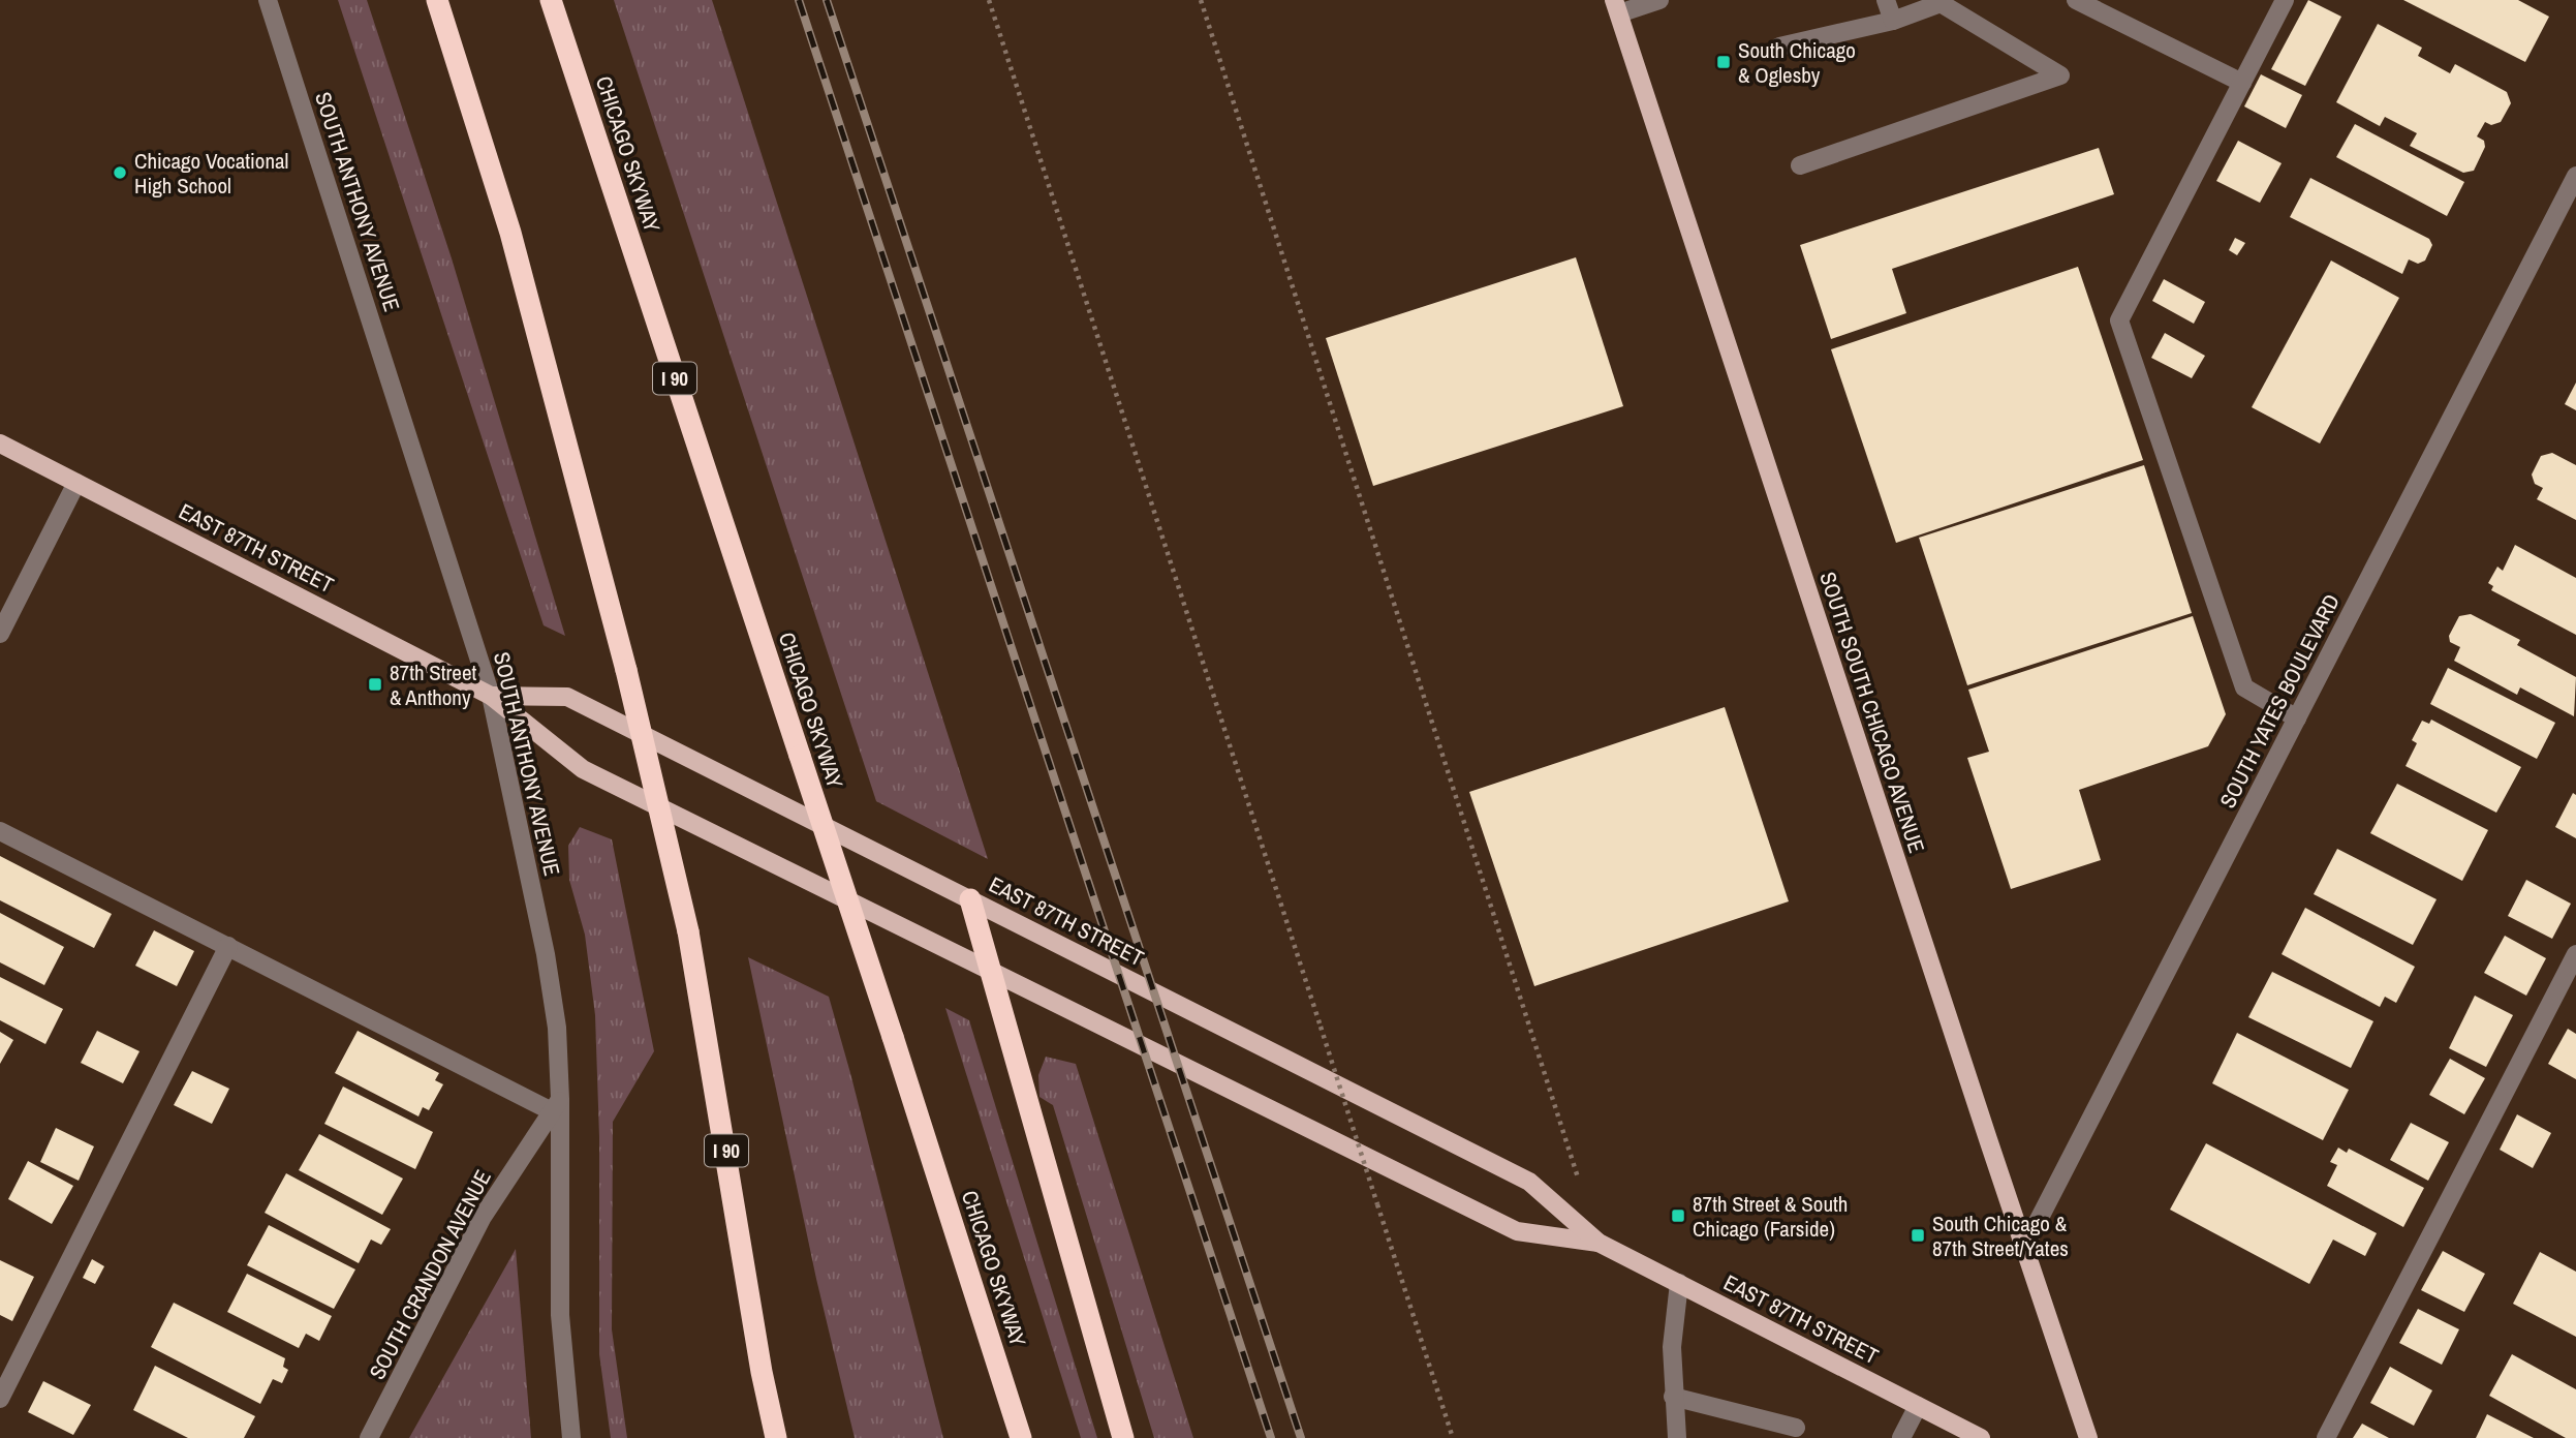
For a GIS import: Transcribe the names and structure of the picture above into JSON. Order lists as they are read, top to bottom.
{
  "streets": {
    "highway": ["CHICAGO SKYWAY", "I 90"],
    "main road": ["EAST 87TH STREET", "SOUTH SOUTH CHICAGO AVENUE"],
    "street": ["SOUTH ANTHONY AVENUE", "SOUTH YATES BOULEVARD", "SOUTH CRANDON AVENUE"]
  },
  "crossings": [
    ["SOUTH ANTHONY AVENUE", "EAST 87TH STREET"],
    ["SOUTH ANTHONY AVENUE", "SOUTH CRANDON AVENUE"],
    ["SOUTH YATES BOULEVARD", "SOUTH SOUTH CHICAGO AVENUE"]
  ],
  "places": {
    "transit": [
      "South Chicago & Oglesby",
      "87th Street & Anthony",
      "87th Street & South Chicago (Farside)",
      "South Chicago & 87th Street/Yates"
    ],
    "other": ["Chicago Vocational High School"]
  }
}
